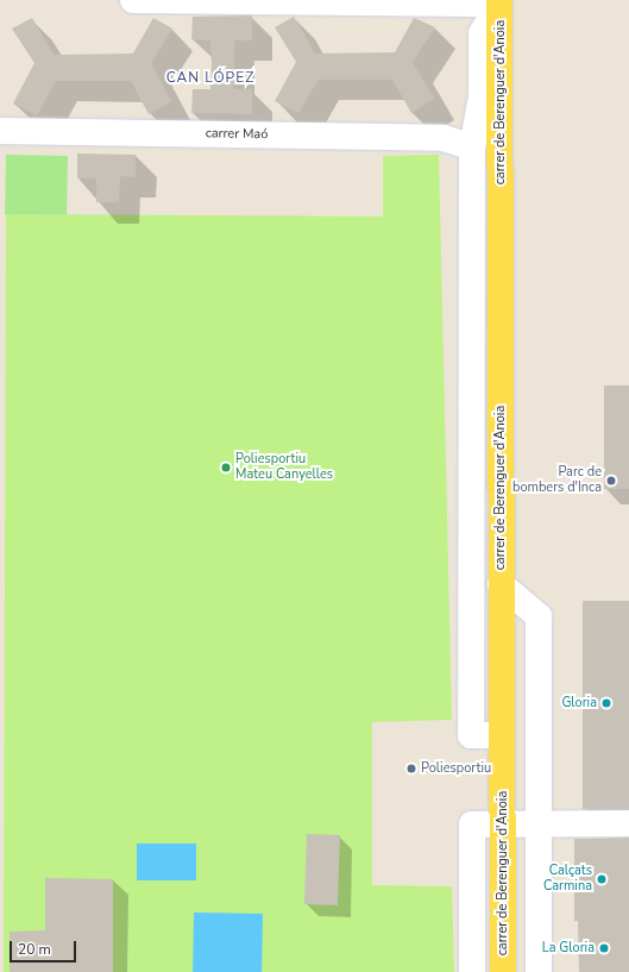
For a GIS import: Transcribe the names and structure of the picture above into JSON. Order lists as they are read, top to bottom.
{
  "streets": {
    "main road": ["carrer de Berenguer d'Anoia"],
    "street": ["carrer Maó"]
  },
  "districts": ["CAN LÓPEZ"],
  "places": [
    "Poliesportiu Mateu Canyelles",
    "Parc de bombers d'Inca",
    "Gloria",
    "Poliesportiu",
    "Calçats Carmina",
    "La Gloria"
  ],
  "scale_bar": "20 m"
}
